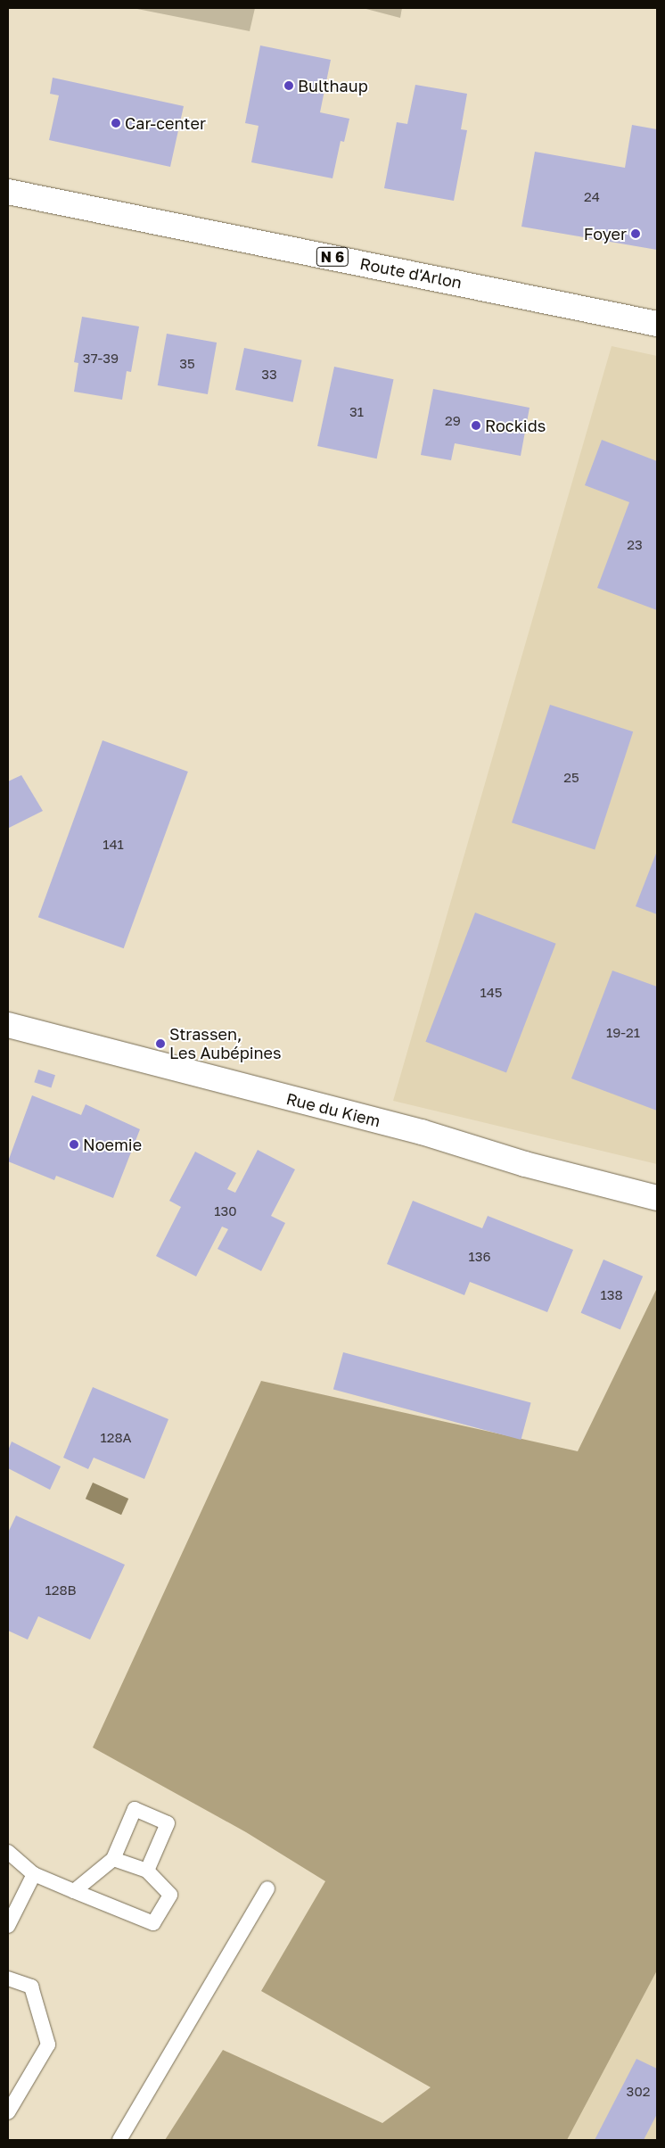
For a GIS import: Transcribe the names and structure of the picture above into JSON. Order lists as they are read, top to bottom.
{
  "streets": {
    "street": ["N 6", "Route d'Arlon", "Rue du Kiem"]
  },
  "places": [
    "Bulthaup",
    "Car-center",
    "Foyer",
    "Rockids",
    "Strassen, Les Aubépines",
    "Noemie"
  ],
  "house_numbers": [
    "24",
    "37-39",
    "35",
    "33",
    "31",
    "29",
    "23",
    "25",
    "141",
    "145",
    "19-21",
    "130",
    "136",
    "138",
    "128A",
    "128B",
    "302"
  ]
}
